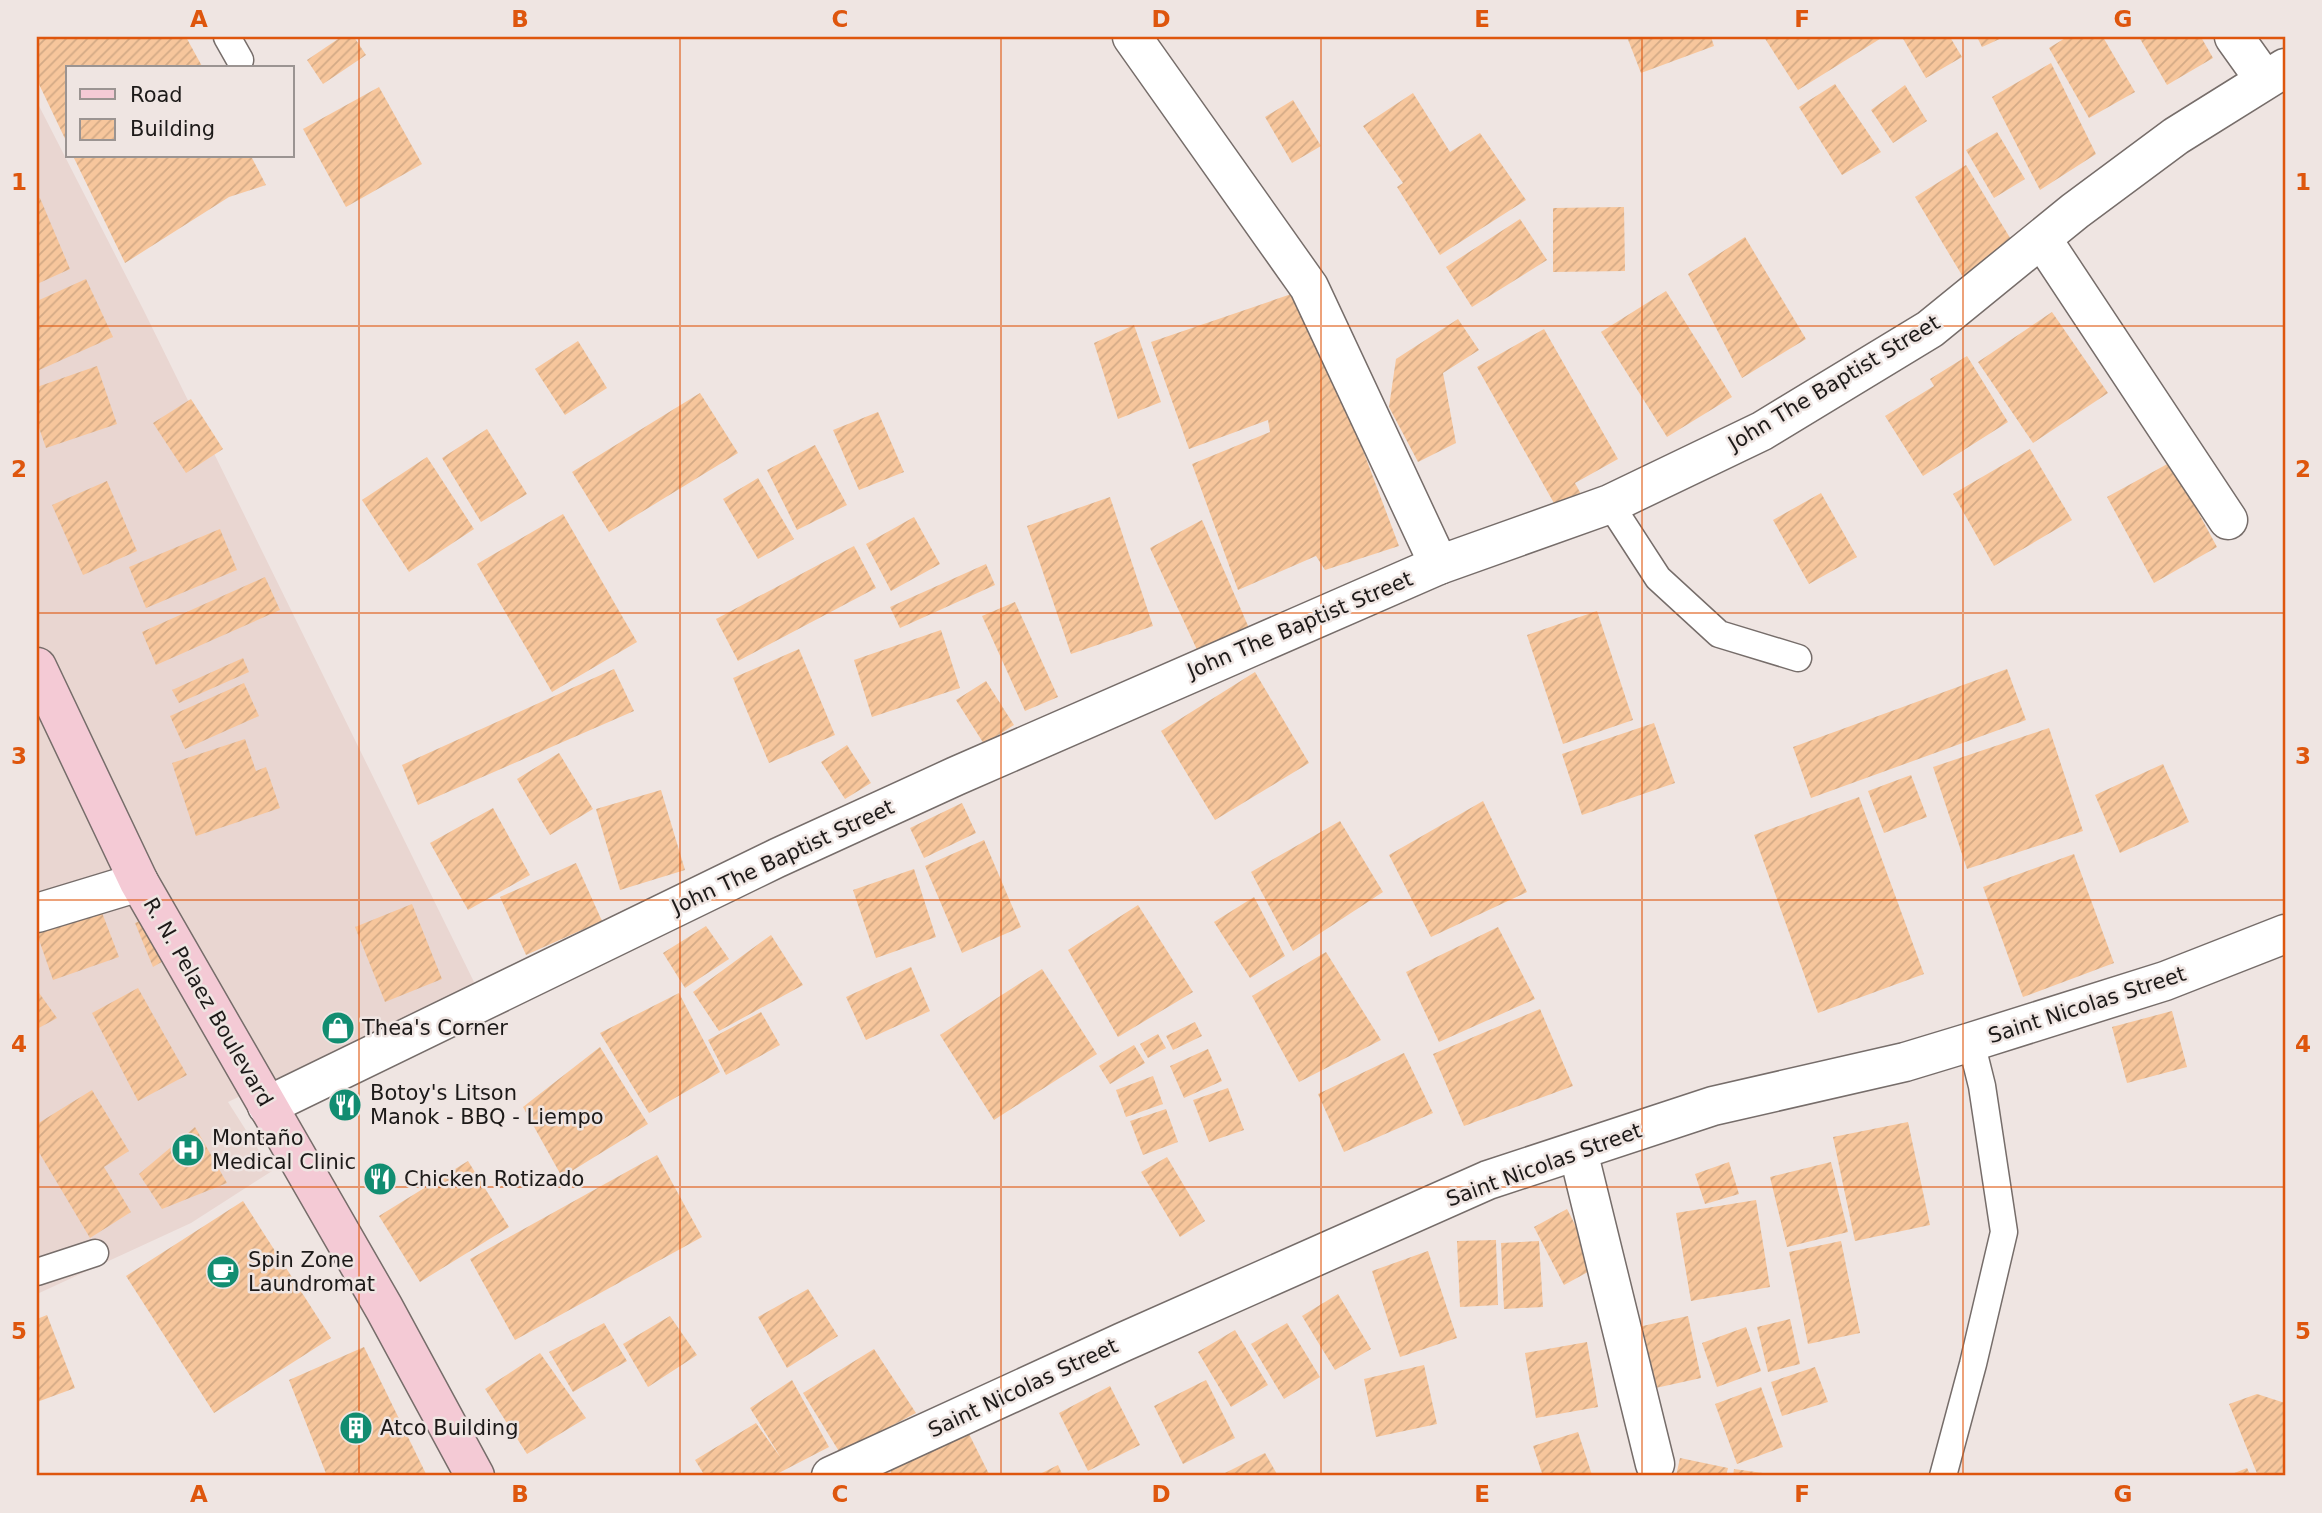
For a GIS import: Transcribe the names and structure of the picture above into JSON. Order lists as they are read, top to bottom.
{
  "streets": {
    "main road": ["R. N. Pelaez Boulevard"],
    "street": ["John The Baptist Street", "Saint Nicolas Street"]
  },
  "crossings": [
    ["John The Baptist Street", "R. N. Pelaez Boulevard"]
  ],
  "places": {
    "shop": ["Thea's Corner"],
    "restaurant": ["Botoy's Litson Manok - BBQ - Liempo", "Chicken Rotizado"],
    "hospital": ["Montaño Medical Clinic"],
    "cafe": ["Spin Zone Laundromat"],
    "building": ["Atco Building"]
  },
  "legend": ["Road", "Building"],
  "grid": {
    "columns": [
      "A",
      "B",
      "C",
      "D",
      "E",
      "F",
      "G"
    ],
    "rows": [
      "1",
      "2",
      "3",
      "4",
      "5"
    ]
  }
}
